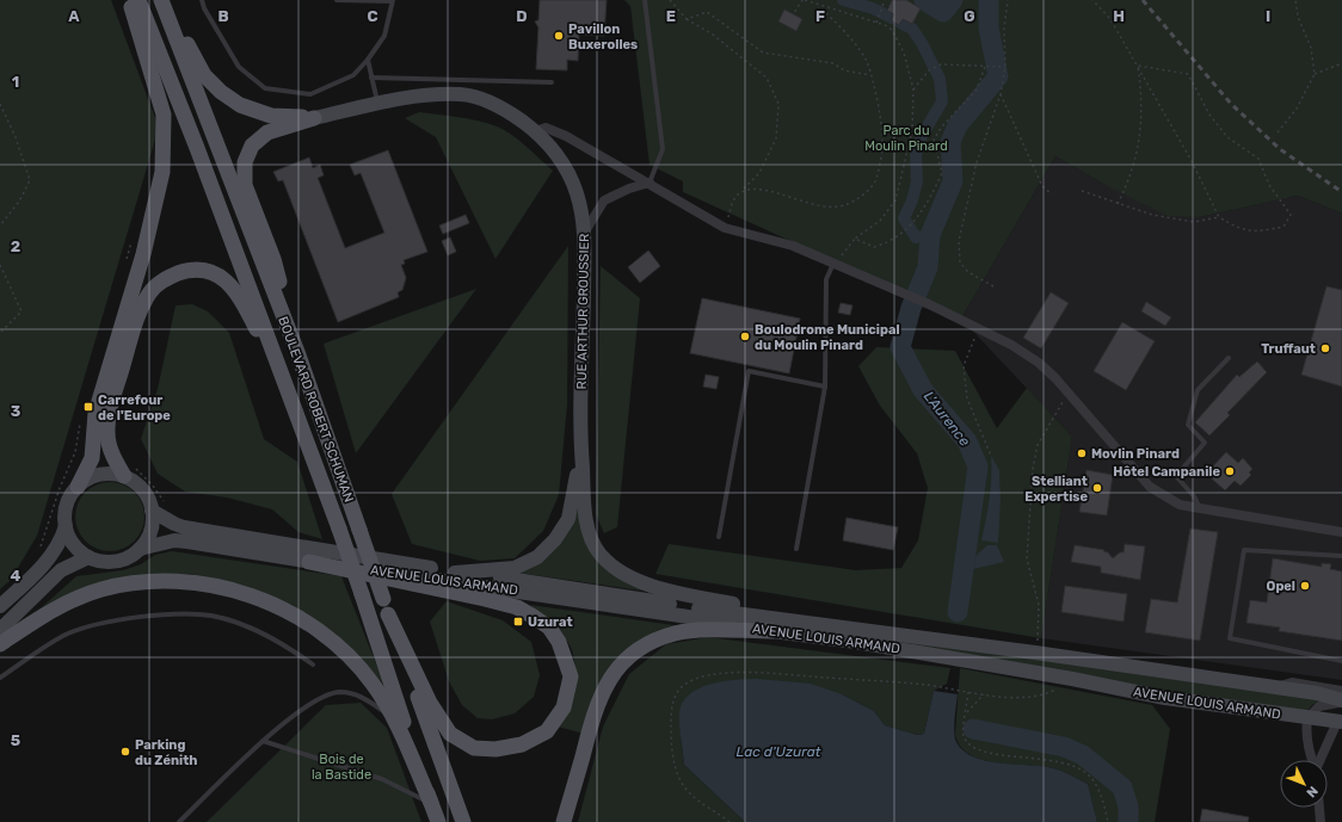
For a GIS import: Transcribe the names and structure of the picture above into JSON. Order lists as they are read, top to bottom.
{
  "streets": {
    "main road": ["RUE ARTHUR GROUSSIER", "BOULEVARD ROBERT SCHUMAN", "AVENUE LOUIS ARMAND"]
  },
  "water": ["L'Aurence", "Lac d'Uzurat"],
  "parks": ["Parc du Moulin Pinard", "Bois de la Bastide"],
  "places": {
    "other": [
      "Pavillon Buxerolles",
      "Boulodrome Municipal du Moulin Pinard",
      "Truffaut",
      "Movlin Pinard",
      "Hôtel Campanile",
      "Stelliant Expertise",
      "Opel",
      "Parking du Zénith"
    ],
    "transit": ["Carrefour de l'Europe", "Uzurat"]
  },
  "north": "bottom right",
  "grid": {
    "columns": [
      "A",
      "B",
      "C",
      "D",
      "E",
      "F",
      "G",
      "H",
      "I"
    ],
    "rows": [
      "1",
      "2",
      "3",
      "4",
      "5"
    ]
  }
}
